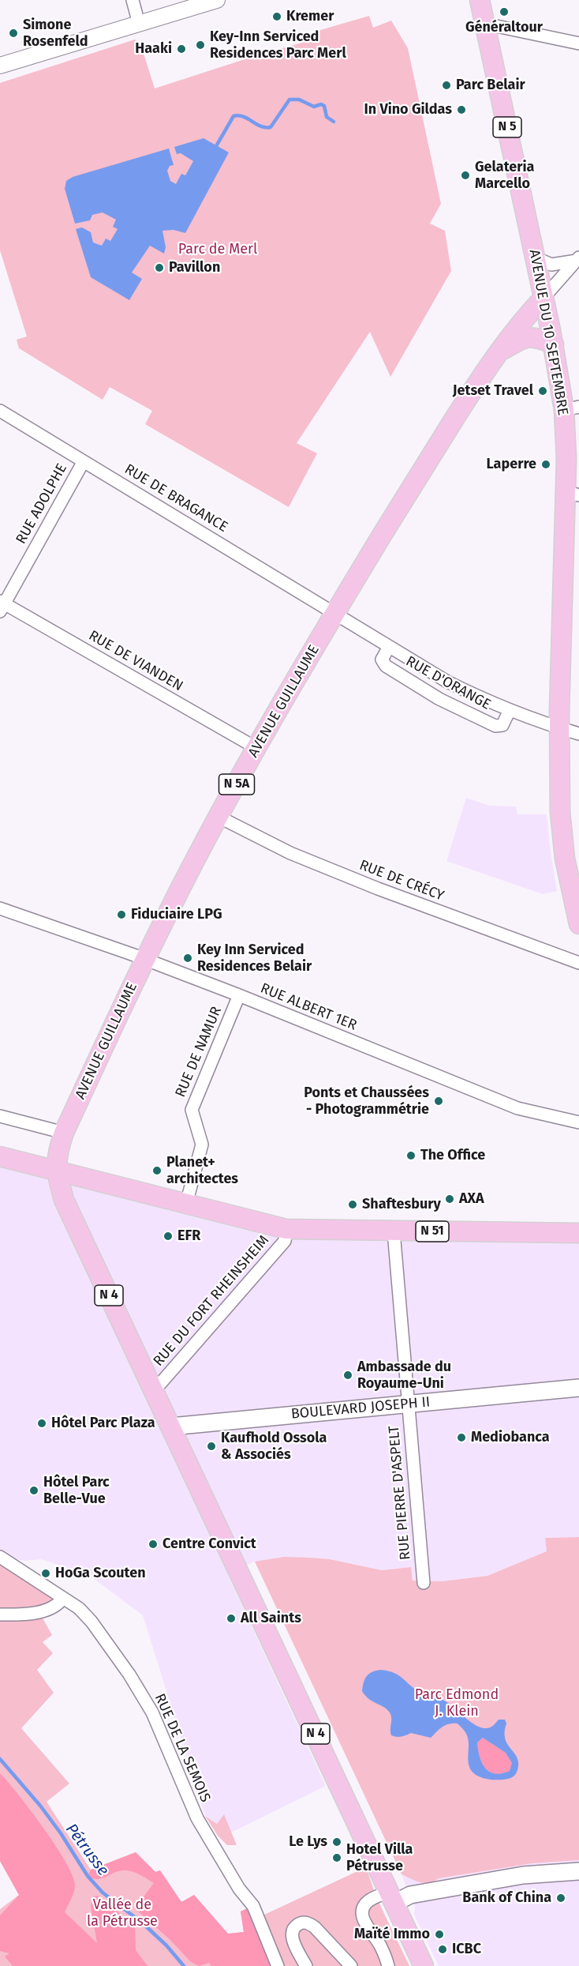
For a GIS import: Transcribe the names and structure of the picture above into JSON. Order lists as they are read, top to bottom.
{
  "streets": {
    "main road": [
      "N 5",
      "AVENUE DU 10 SEPTEMBRE",
      "AVENUE GUILLAUME",
      "N 5A",
      "N 51",
      "N 4",
      "BOULEVARD JOSEPH II"
    ],
    "street": [
      "RUE DE BRAGANCE",
      "RUE ADOLPHE",
      "RUE DE VIANDEN",
      "RUE D'ORANGE",
      "RUE DE CRÉCY",
      "RUE ALBERT 1ER",
      "RUE DE NAMUR",
      "RUE DU FORT RHEINSHEIM",
      "RUE PIERRE D'ASPELT",
      "RUE DE LA SEMOIS"
    ]
  },
  "crossings": [
    ["N 5", "AVENUE DU 10 SEPTEMBRE"],
    ["N 5", "RUE D'ORANGE"],
    ["AVENUE DU 10 SEPTEMBRE", "RUE D'ORANGE"],
    ["AVENUE DU 10 SEPTEMBRE", "AVENUE GUILLAUME"],
    ["RUE DE BRAGANCE", "RUE ADOLPHE"],
    ["RUE DE BRAGANCE", "RUE D'ORANGE"],
    ["RUE DE BRAGANCE", "AVENUE GUILLAUME"],
    ["RUE ADOLPHE", "RUE DE VIANDEN"],
    ["RUE DE VIANDEN", "AVENUE GUILLAUME"],
    ["RUE D'ORANGE", "AVENUE GUILLAUME"],
    ["AVENUE GUILLAUME", "RUE DE CRÉCY"],
    ["AVENUE GUILLAUME", "RUE ALBERT 1ER"],
    ["AVENUE GUILLAUME", "N 51"],
    ["AVENUE GUILLAUME", "N 4"],
    ["RUE ALBERT 1ER", "RUE DE NAMUR"],
    ["RUE DE NAMUR", "N 51"],
    ["N 51", "N 4"],
    ["N 51", "RUE DU FORT RHEINSHEIM"],
    ["N 51", "RUE PIERRE D'ASPELT"],
    ["N 4", "RUE DU FORT RHEINSHEIM"],
    ["N 4", "BOULEVARD JOSEPH II"],
    ["BOULEVARD JOSEPH II", "RUE PIERRE D'ASPELT"]
  ],
  "water": ["Pétrusse"],
  "parks": ["Parc de Merl", "Parc Edmond J. Klein", "Vallée de la Pétrusse"],
  "places": [
    "Généraltour",
    "Kremer",
    "Simone Rosenfeld",
    "Key-Inn Serviced Residences Parc Merl",
    "Haaki",
    "Parc Belair",
    "In Vino Gildas",
    "Gelateria Marcello",
    "Pavillon",
    "Jetset Travel",
    "Laperre",
    "Fiduciaire LPG",
    "Key Inn Serviced Residences Belair",
    "Ponts et Chaussées - Photogrammétrie",
    "The Office",
    "Planet+ architectes",
    "AXA",
    "Shaftesbury",
    "EFR",
    "Ambassade du Royaume-Uni",
    "Hôtel Parc Plaza",
    "Mediobanca",
    "Kaufhold Ossola & Associés",
    "Hôtel Parc Belle-Vue",
    "Centre Convict",
    "HoGa Scouten",
    "All Saints",
    "Le Lys",
    "Hotel Villa Pétrusse",
    "Bank of China",
    "Maïté Immo",
    "ICBC"
  ]
}
